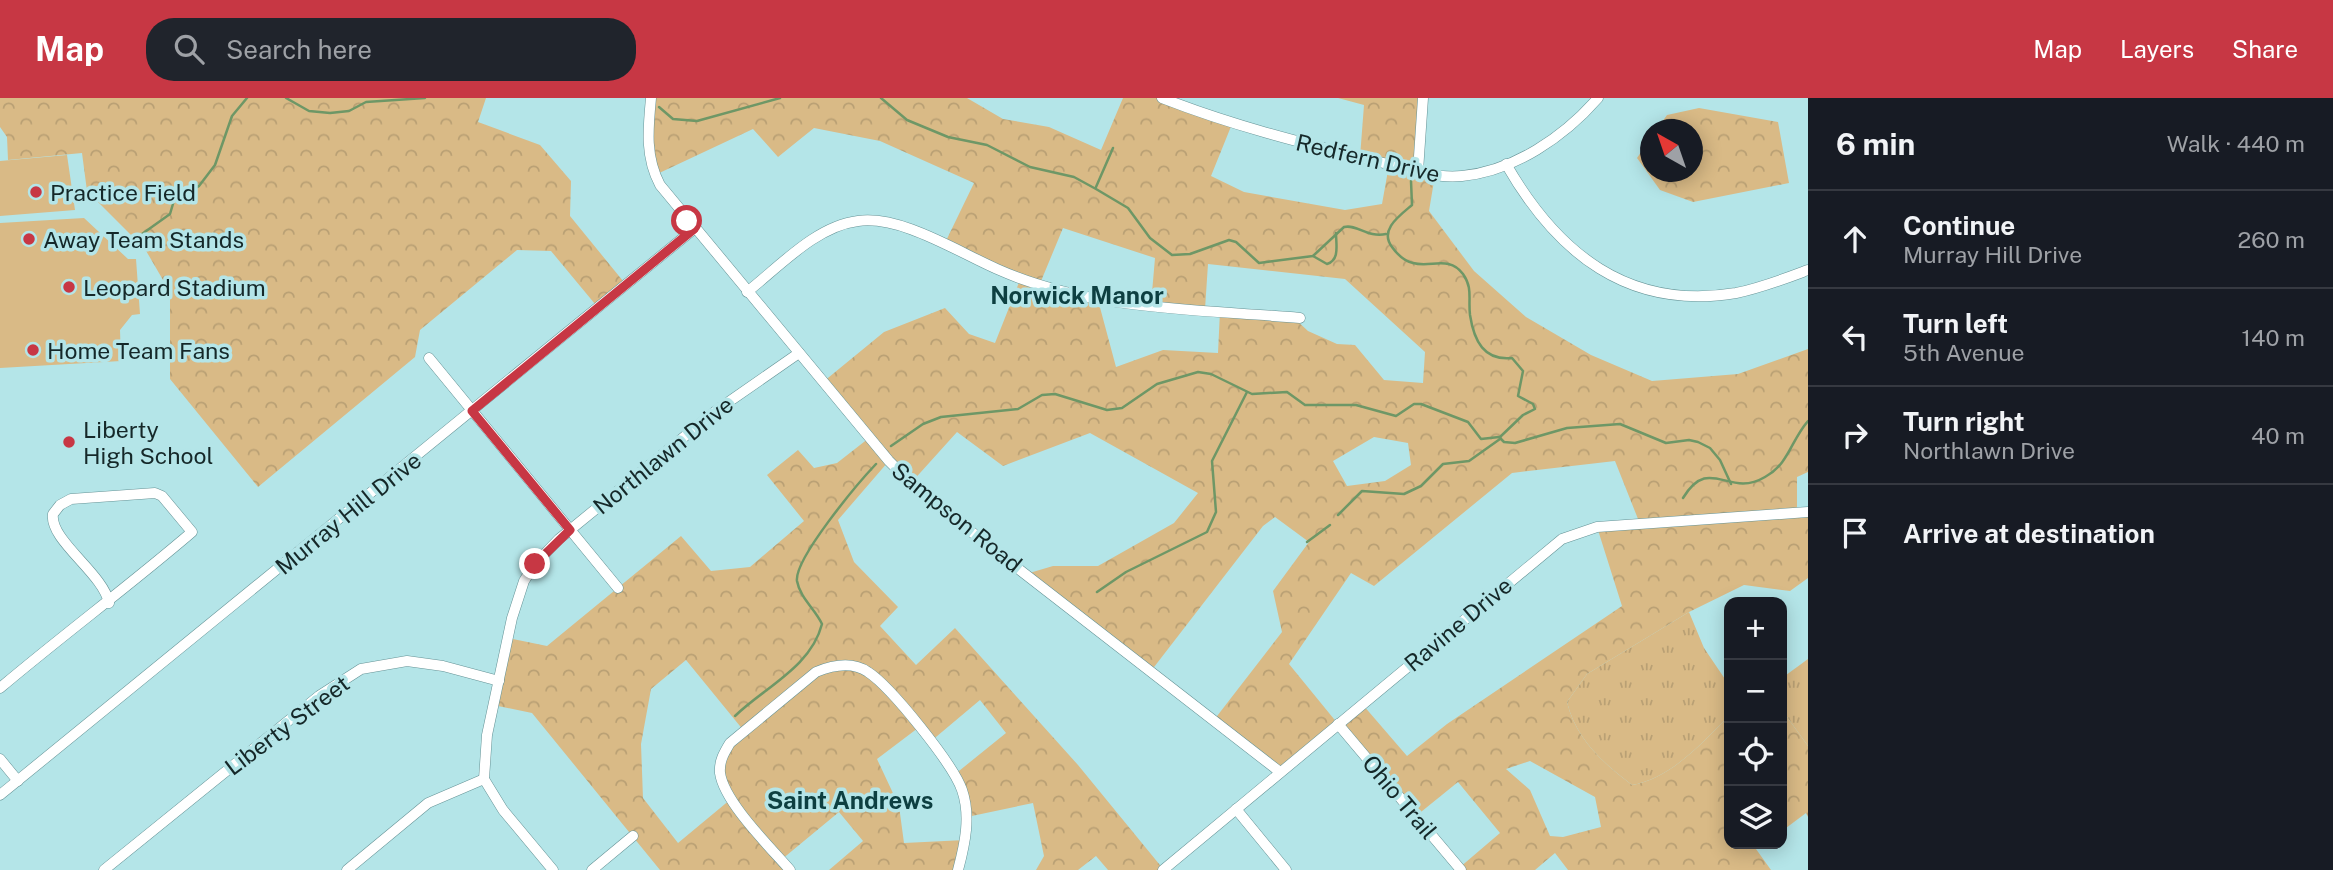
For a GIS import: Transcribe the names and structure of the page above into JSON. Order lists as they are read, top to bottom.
{
  "streets": {
    "street": [
      "Redfern Drive",
      "Northlawn Drive",
      "Murray Hill Drive",
      "Sampson Road",
      "Ravine Drive",
      "Liberty Street",
      "Ohio Trail"
    ]
  },
  "crossings": [
    ["Northlawn Drive", "Sampson Road"],
    ["Northlawn Drive", "Liberty Street"],
    ["Murray Hill Drive", "Sampson Road"],
    ["Sampson Road", "Ravine Drive"],
    ["Ravine Drive", "Ohio Trail"]
  ],
  "districts": ["Norwick Manor", "Saint Andrews"],
  "places": [
    "Practice Field",
    "Away Team Stands",
    "Leopard Stadium",
    "Home Team Fans",
    "Liberty High School"
  ],
  "north": "top left",
  "page": {
    "header": "Map",
    "search": "Search here",
    "nav": ["Map", "Layers", "Share"],
    "heading": ["6 min", "Walk · 440 m"],
    "list": [
      ["Continue", "Murray Hill Drive", "260 m"],
      ["Turn left", "5th Avenue", "140 m"],
      ["Turn right", "Northlawn Drive", "40 m"],
      "Arrive at destination"
    ],
    "map_buttons": ["+", "−"]
  }
}
